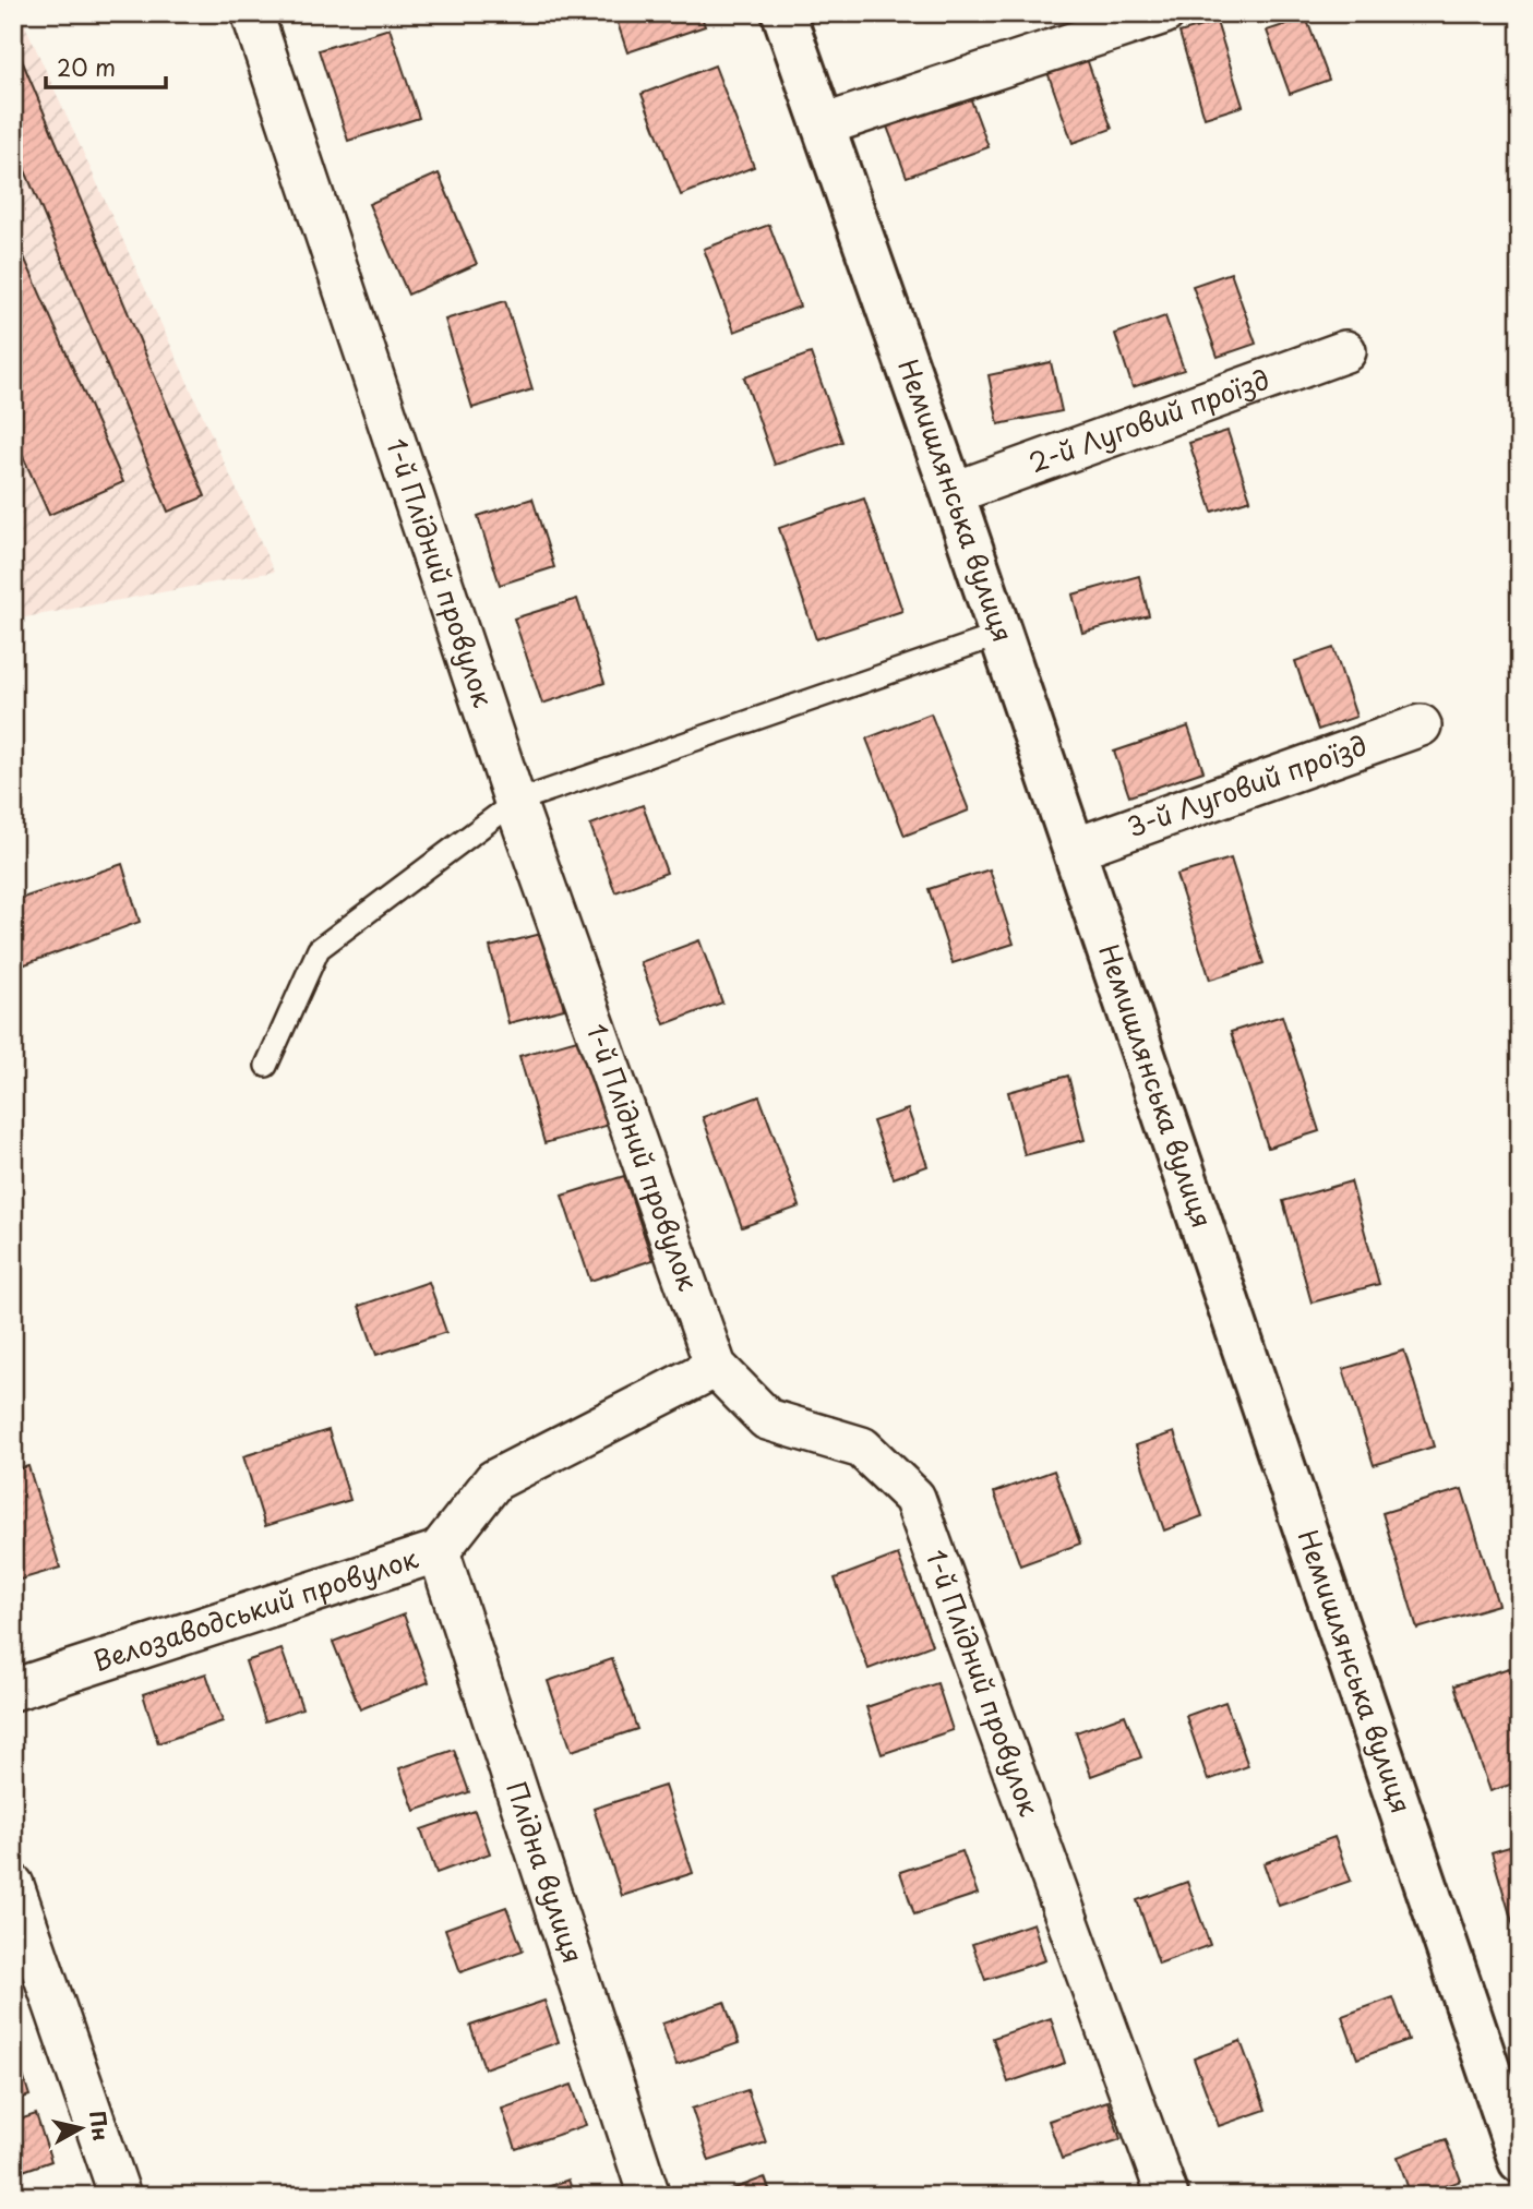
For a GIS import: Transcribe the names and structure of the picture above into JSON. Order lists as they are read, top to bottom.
{
  "streets": {
    "street": [
      "2-й Луговий проїзд",
      "Немишлянська вулиця",
      "1-й Плідний провулок",
      "3-й Луговий проїзд",
      "Велозаводський провулок",
      "Плідна вулиця"
    ]
  },
  "crossings": [
    ["2-й Луговий проїзд", "Немишлянська вулиця"],
    ["Немишлянська вулиця", "3-й Луговий проїзд"],
    ["1-й Плідний провулок", "Велозаводський провулок"],
    ["Велозаводський провулок", "Плідна вулиця"]
  ],
  "scale_bar": "20 m",
  "north": "right"
}
